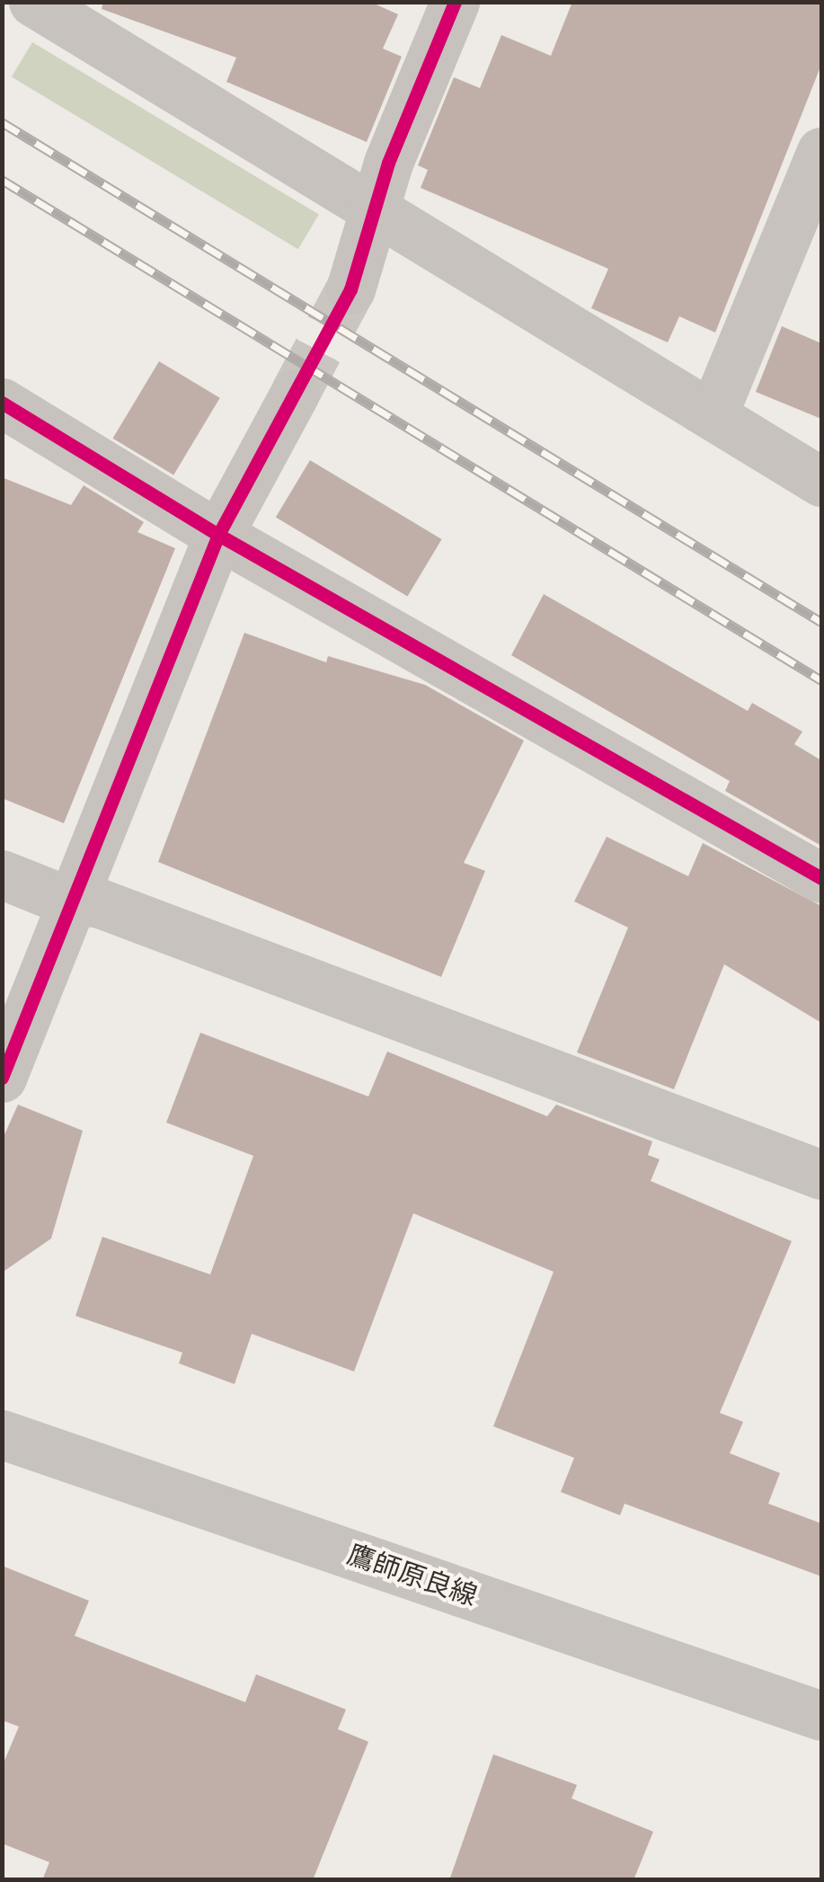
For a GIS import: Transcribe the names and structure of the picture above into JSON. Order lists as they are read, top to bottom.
{
  "streets": {
    "street": ["鷹師原良線"]
  }
}
